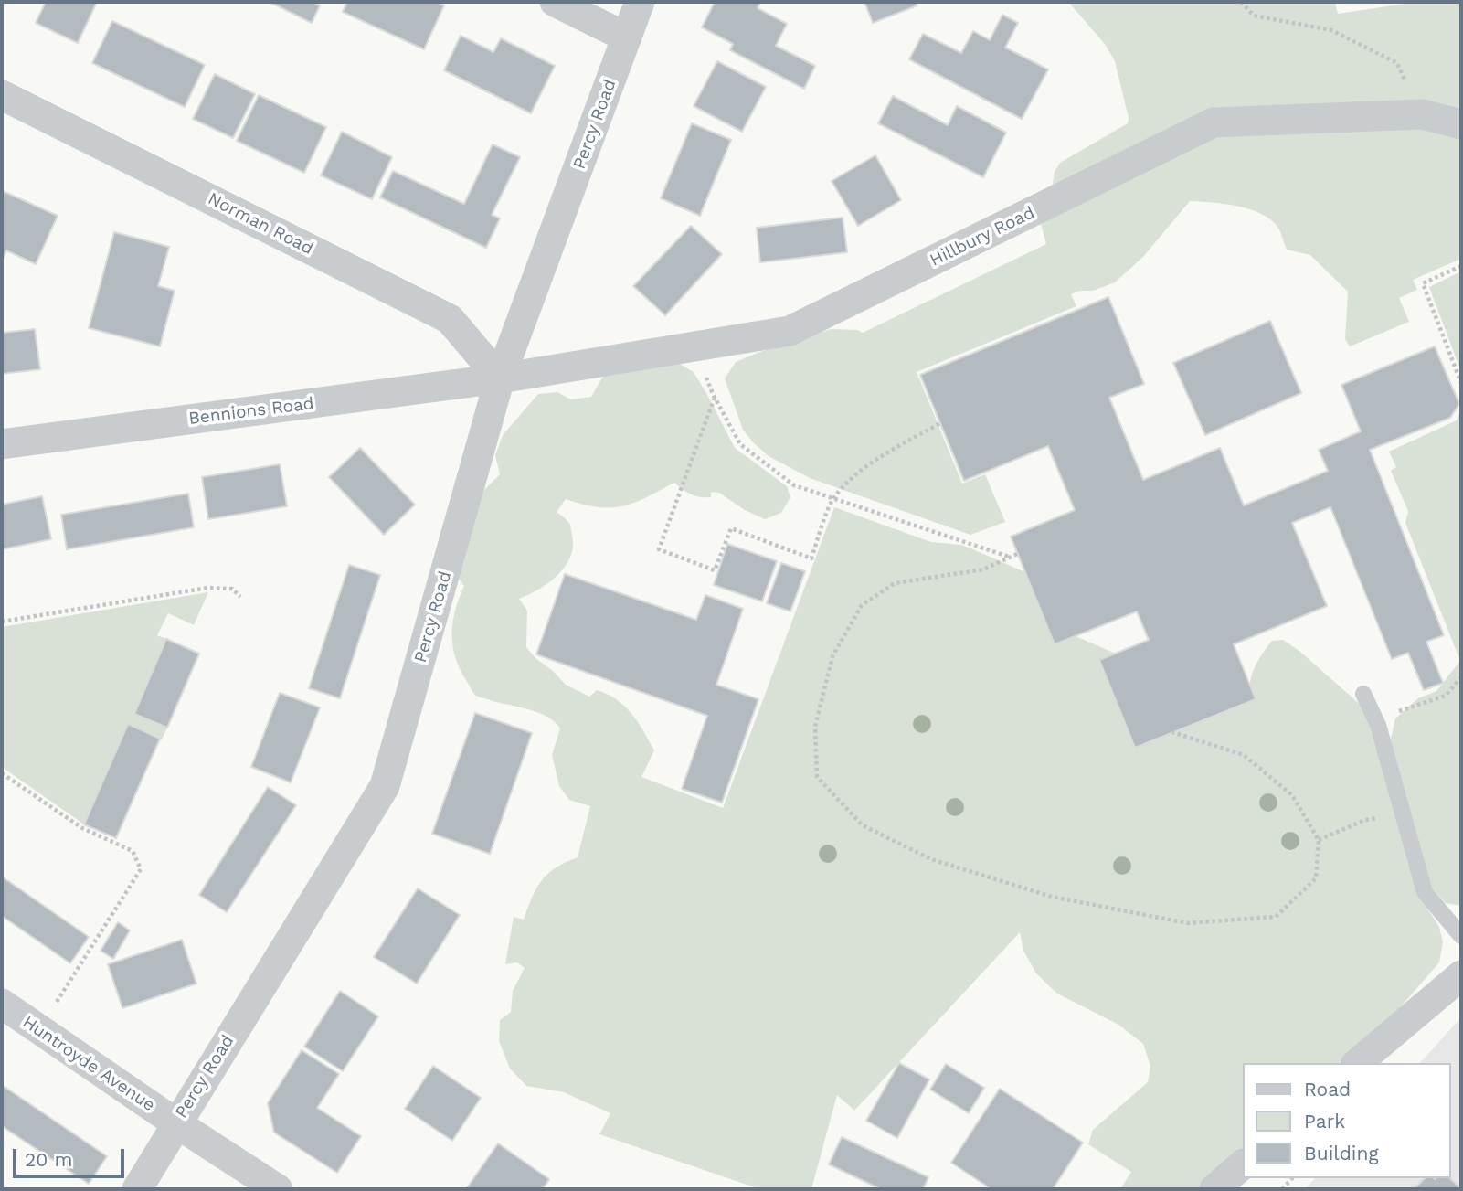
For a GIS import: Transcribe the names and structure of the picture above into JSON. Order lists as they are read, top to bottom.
{
  "streets": {
    "street": [
      "Percy Road",
      "Norman Road",
      "Hillbury Road",
      "Bennions Road",
      "Huntroyde Avenue"
    ]
  },
  "crossings": [
    ["Percy Road", "Norman Road"],
    ["Percy Road", "Hillbury Road"],
    ["Percy Road", "Bennions Road"],
    ["Percy Road", "Huntroyde Avenue"],
    ["Norman Road", "Hillbury Road"],
    ["Norman Road", "Bennions Road"],
    ["Hillbury Road", "Bennions Road"]
  ],
  "legend": ["Road", "Park", "Building"],
  "scale_bar": "20 m"
}
